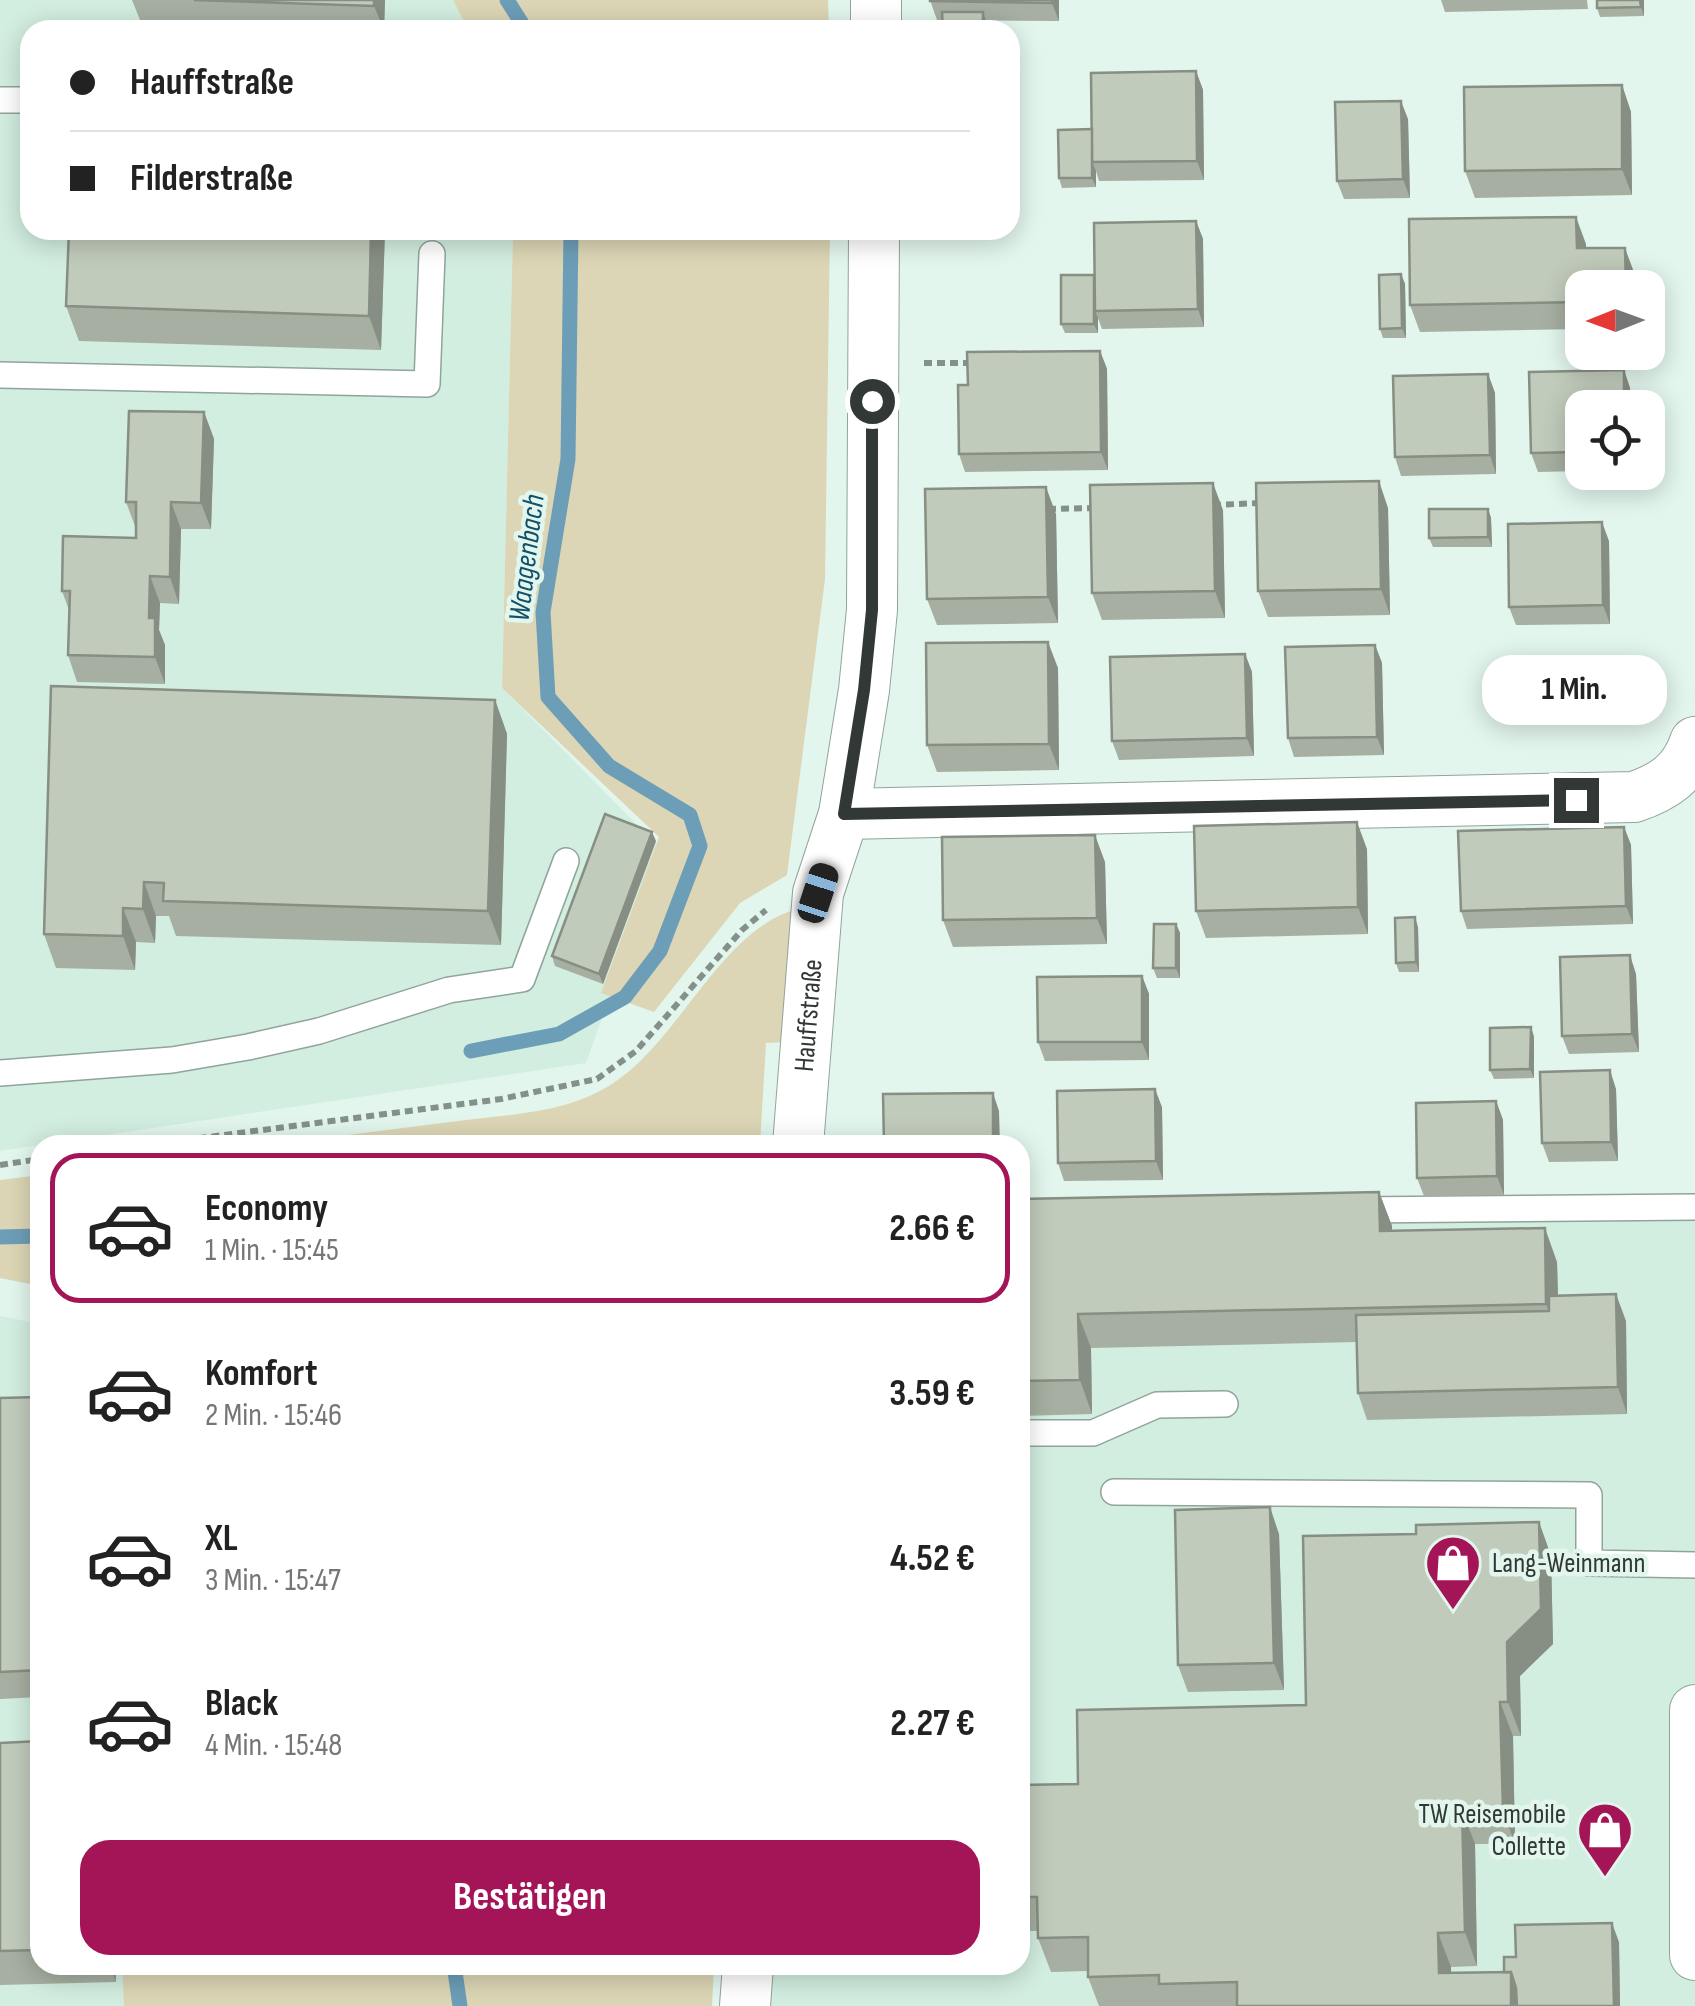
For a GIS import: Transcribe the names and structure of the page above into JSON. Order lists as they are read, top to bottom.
{
  "streets": {
    "street": ["Hauffstraße"]
  },
  "water": ["Waagenbach"],
  "places": {
    "shop": ["Lang-Weinmann", "TW Reisemobile Collette"]
  },
  "north": "left",
  "page": {
    "banner": ["Hauffstraße", "Filderstraße"],
    "bubble": "1 Min.",
    "list": [
      {
        "name": "Economy",
        "note": "1 Min. · 15:45",
        "value": "2.66 €"
      },
      {
        "name": "Komfort",
        "note": "2 Min. · 15:46",
        "value": "3.59 €"
      },
      {
        "name": "XL",
        "note": "3 Min. · 15:47",
        "value": "4.52 €"
      },
      {
        "name": "Black",
        "note": "4 Min. · 15:48",
        "value": "2.27 €"
      }
    ],
    "buttons": "Bestätigen"
  }
}
